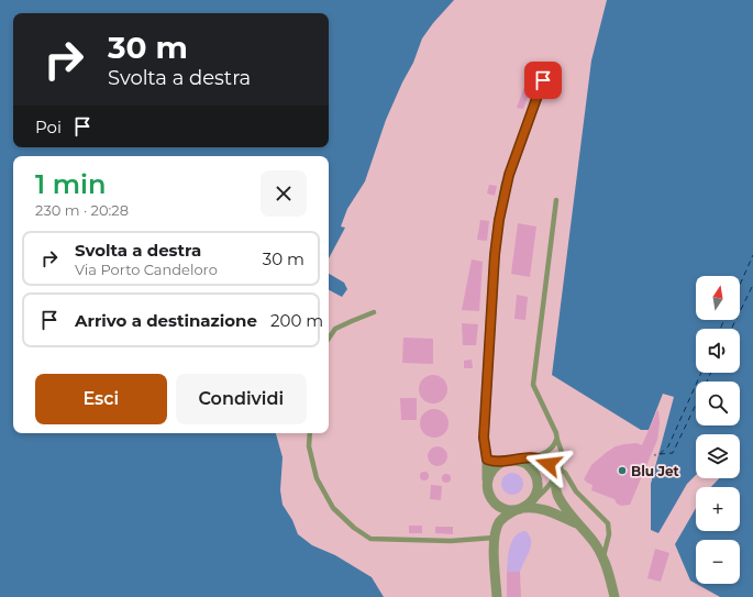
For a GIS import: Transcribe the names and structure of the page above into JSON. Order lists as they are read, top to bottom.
{
  "places": ["Blu Jet"],
  "north": "top",
  "page": {
    "turn": ["30 m", "Svolta a destra"],
    "then": "Poi",
    "heading": ["1 min", "230 m · 20:28"],
    "list": [
      {
        "name": "Svolta a destra",
        "note": "Via Porto Candeloro",
        "value": "30 m"
      },
      {
        "name": "Arrivo a destinazione",
        "value": "200 m"
      }
    ],
    "map_buttons": ["+", "−"],
    "buttons": ["Esci", "Condividi"]
  }
}
